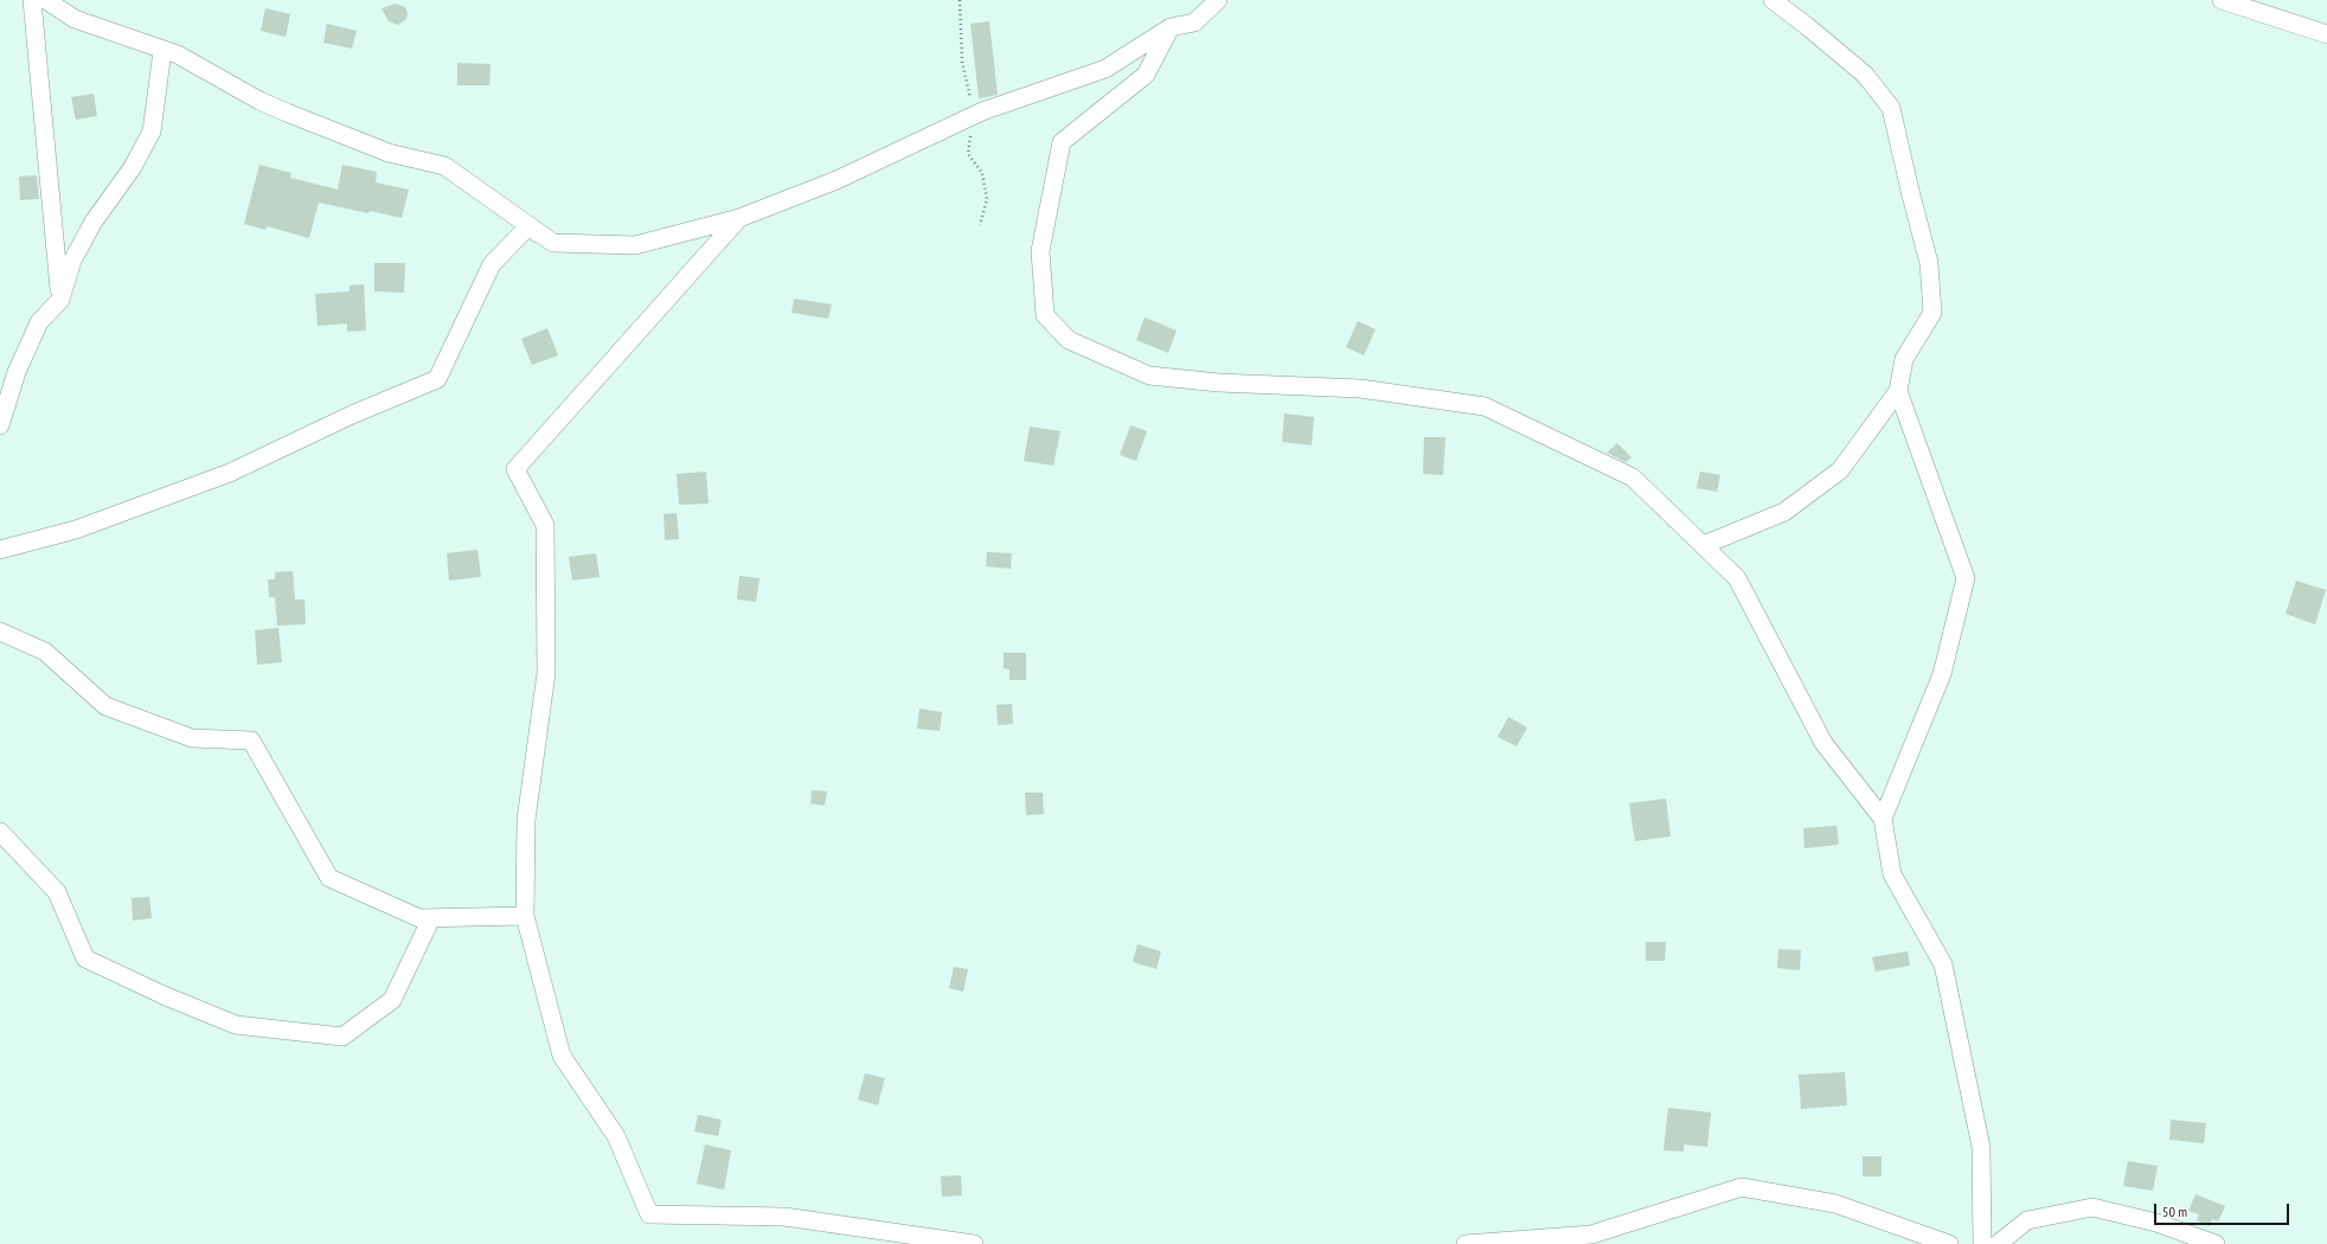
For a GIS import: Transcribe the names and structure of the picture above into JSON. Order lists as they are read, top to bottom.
{
  "scale_bar": "50 m"
}
